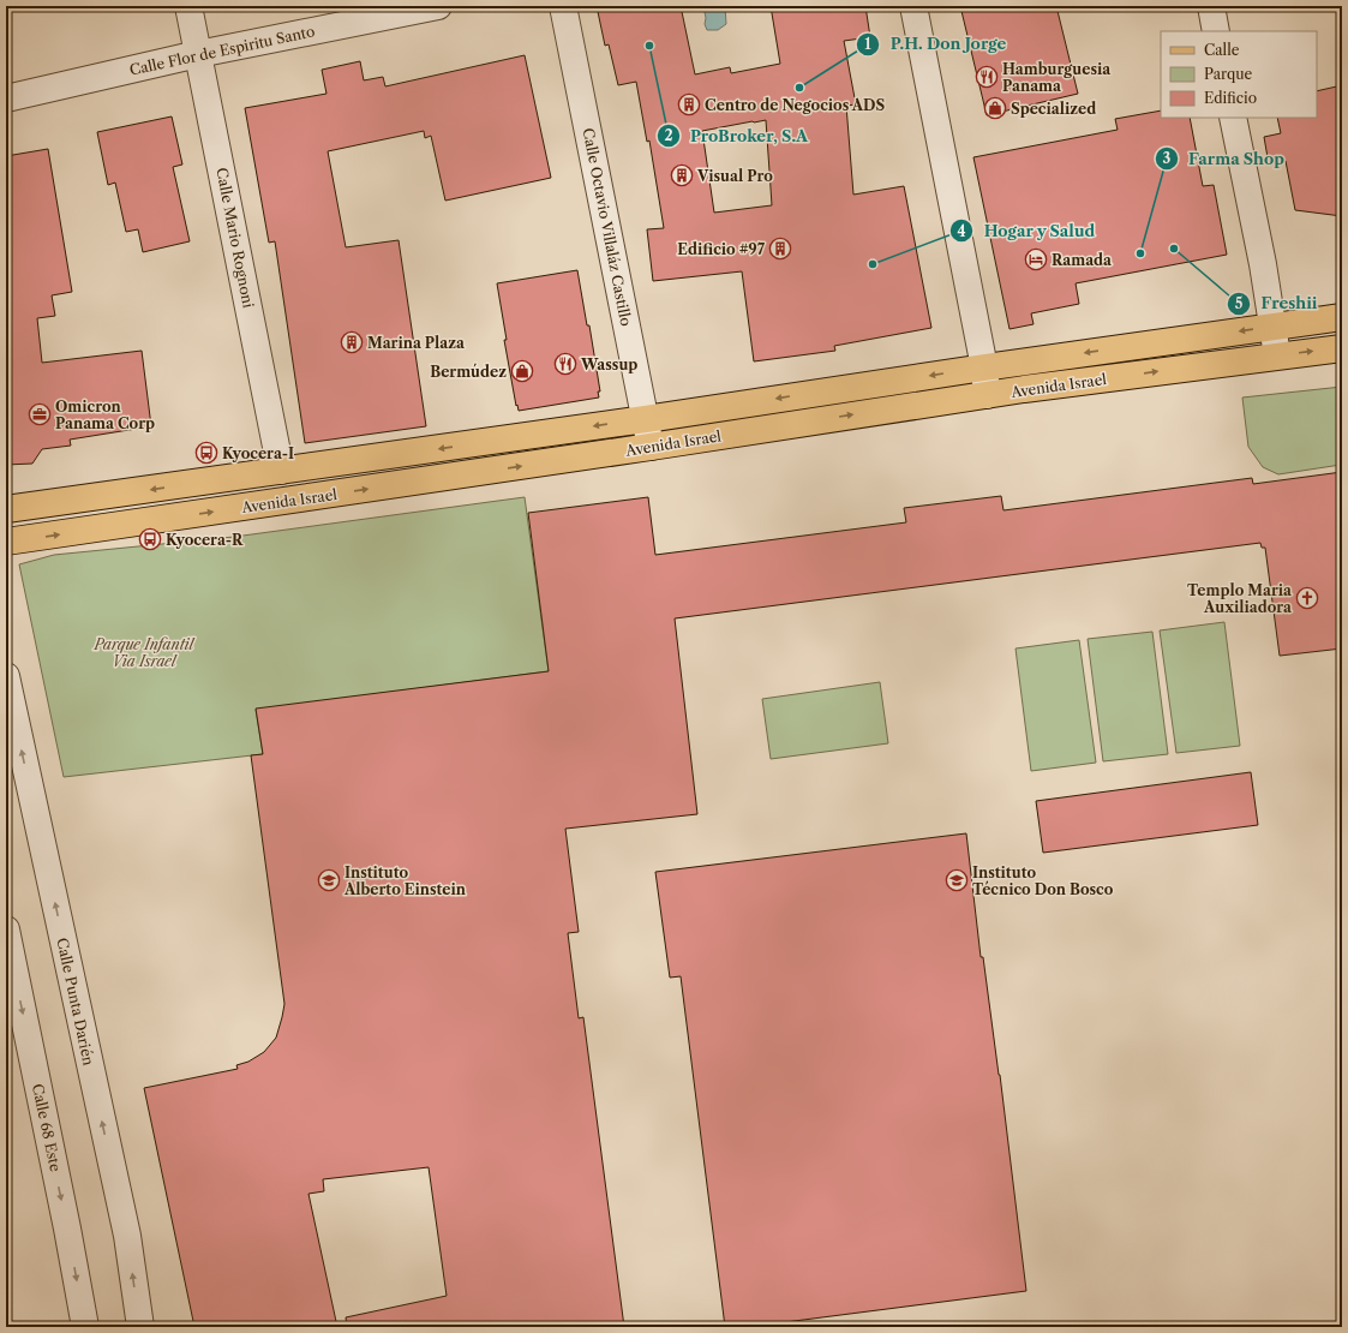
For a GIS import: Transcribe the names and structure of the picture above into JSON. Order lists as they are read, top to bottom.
{
  "streets": {
    "main road": ["Avenida Israel"],
    "street": [
      "Calle Flor de Espiritu Santo",
      "Calle Octavio Villaláz Castillo",
      "Calle Mario Rognoni",
      "Calle Punta Darién",
      "Calle 68 Este"
    ]
  },
  "crossings": [
    ["Calle Flor de Espiritu Santo", "Calle Mario Rognoni"],
    ["Calle Octavio Villaláz Castillo", "Avenida Israel"],
    ["Calle Mario Rognoni", "Avenida Israel"]
  ],
  "one_way": ["Calle Punta Darién", "Calle 68 Este"],
  "parks": ["Parque Infantil Via Israel"],
  "places": {
    "other": [
      "ProBroker, S.A",
      "P.H. Don Jorge",
      "Freshii",
      "Farma Shop",
      "Hogar y Salud"
    ],
    "restaurant": ["Hamburguesia Panama", "Wassup"],
    "building": [
      "Centro de Negocios ADS",
      "Visual Pro",
      "Edificio #97",
      "Marina Plaza"
    ],
    "shop": ["Specialized", "Bermúdez"],
    "hotel": ["Ramada"],
    "office": ["Omicron Panama Corp"],
    "bus stop": ["Kyocera-I", "Kyocera-R"],
    "church": ["Templo Maria Auxiliadora"],
    "school or university": ["Instituto Alberto Einstein", "Instituto Técnico Don Bosco"]
  },
  "legend": ["Calle", "Parque", "Edificio"]
}
